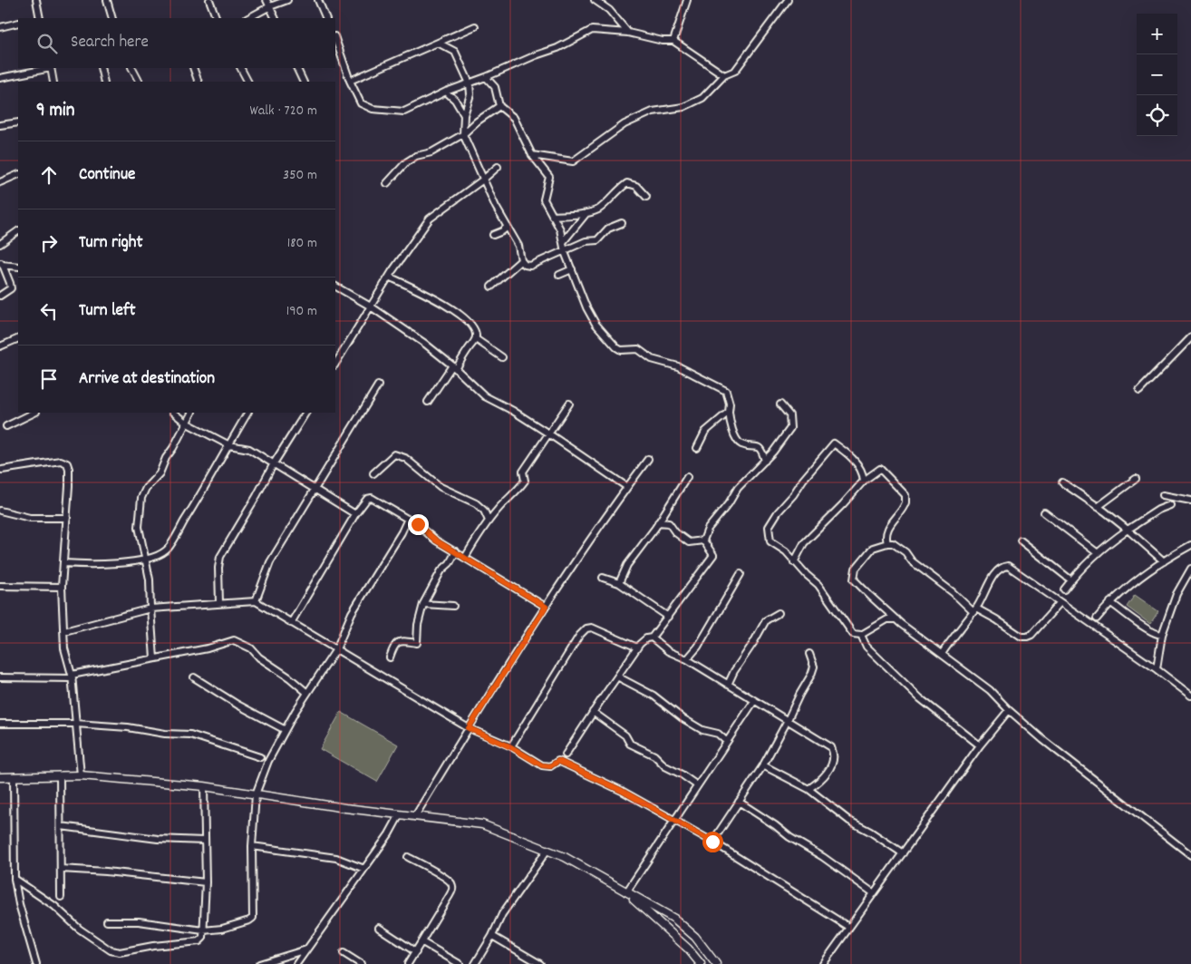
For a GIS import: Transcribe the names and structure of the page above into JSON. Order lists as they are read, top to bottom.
{
  "page": {
    "map_buttons": ["+", "−"],
    "search": "Search here",
    "heading": ["9 min", "Walk · 720 m"],
    "list": [
      ["Continue", "350 m"],
      ["Turn right", "180 m"],
      ["Turn left", "190 m"],
      "Arrive at destination"
    ]
  }
}
